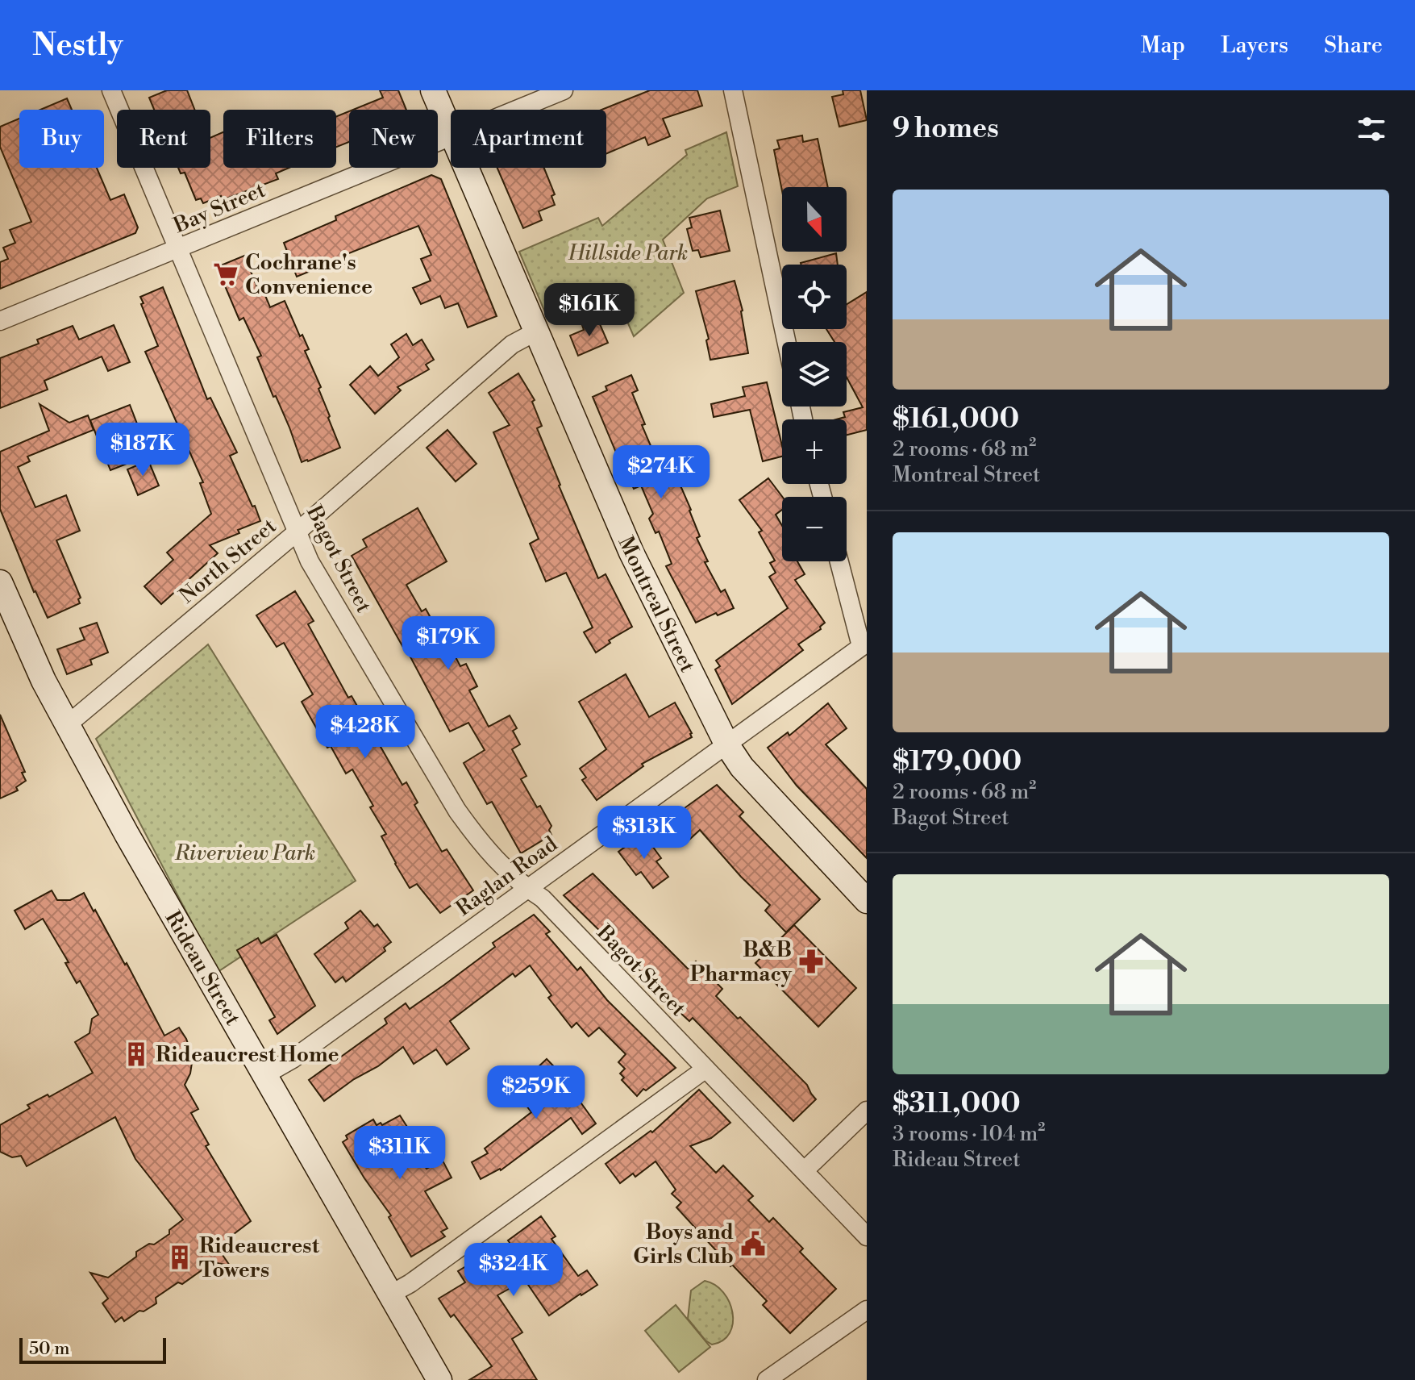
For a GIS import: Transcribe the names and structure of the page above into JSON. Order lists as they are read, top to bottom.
{
  "streets": {
    "main road": ["Montreal Street", "Rideau Street"],
    "street": [
      "Bay Street",
      "Bagot Street",
      "North Street",
      "Raglan Road"
    ]
  },
  "crossings": [
    ["Bay Street", "Bagot Street"],
    ["Bagot Street", "North Street"],
    ["Bagot Street", "Raglan Road"],
    ["North Street", "Montreal Street"],
    ["North Street", "Rideau Street"],
    ["Montreal Street", "Raglan Road"],
    ["Raglan Road", "Rideau Street"]
  ],
  "parks": ["Hillside Park", "Riverview Park"],
  "places": {
    "supermarket": ["Cochrane's Convenience"],
    "pharmacy": ["B&B Pharmacy"],
    "building": ["Rideaucrest Home", "Rideaucrest Towers"],
    "public building": ["Boys and Girls Club"]
  },
  "scale_bar": "50 m",
  "north": "bottom",
  "page": {
    "header": "Nestly",
    "nav": ["Map", "Layers", "Share"],
    "heading": "9 homes",
    "chip": [
      "Buy",
      "Rent",
      "Filters",
      "New",
      "Apartment"
    ],
    "list": [
      {
        "name": "$161,000",
        "note": "2 rooms · 68 m² · Montreal Street"
      },
      {
        "name": "$179,000",
        "note": "2 rooms · 68 m² · Bagot Street"
      },
      {
        "name": "$311,000",
        "note": "3 rooms · 104 m² · Rideau Street"
      }
    ],
    "map_buttons": ["+", "−"],
    "price": [
      "$161K",
      "$187K",
      "$274K",
      "$179K",
      "$428K",
      "$313K",
      "$259K",
      "$311K",
      "$324K"
    ],
    "scale": "50 m"
  }
}
